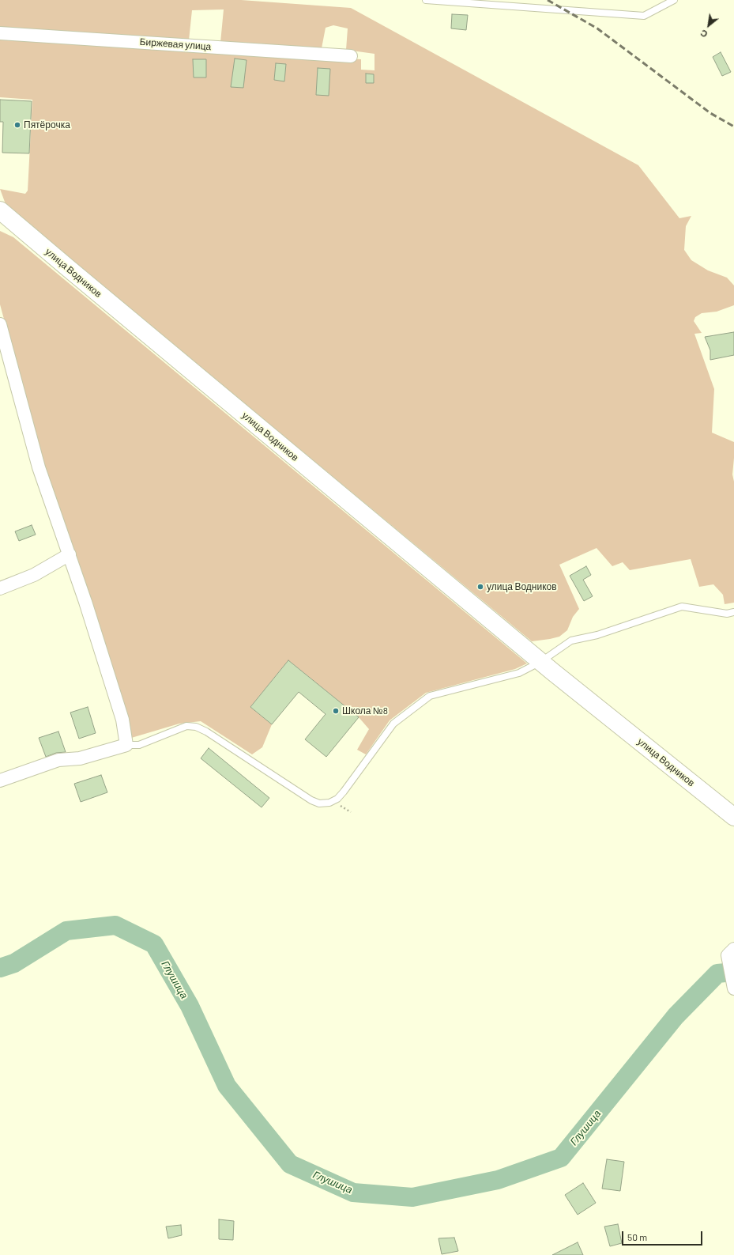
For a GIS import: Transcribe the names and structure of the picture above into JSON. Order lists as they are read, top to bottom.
{
  "streets": {
    "main road": ["улица Водников"],
    "street": ["Биржевая улица"]
  },
  "water": ["Глушица"],
  "places": ["Пятёрочка", "улица Водников", "Школа №8"],
  "scale_bar": "50 m",
  "north": "bottom left"
}
